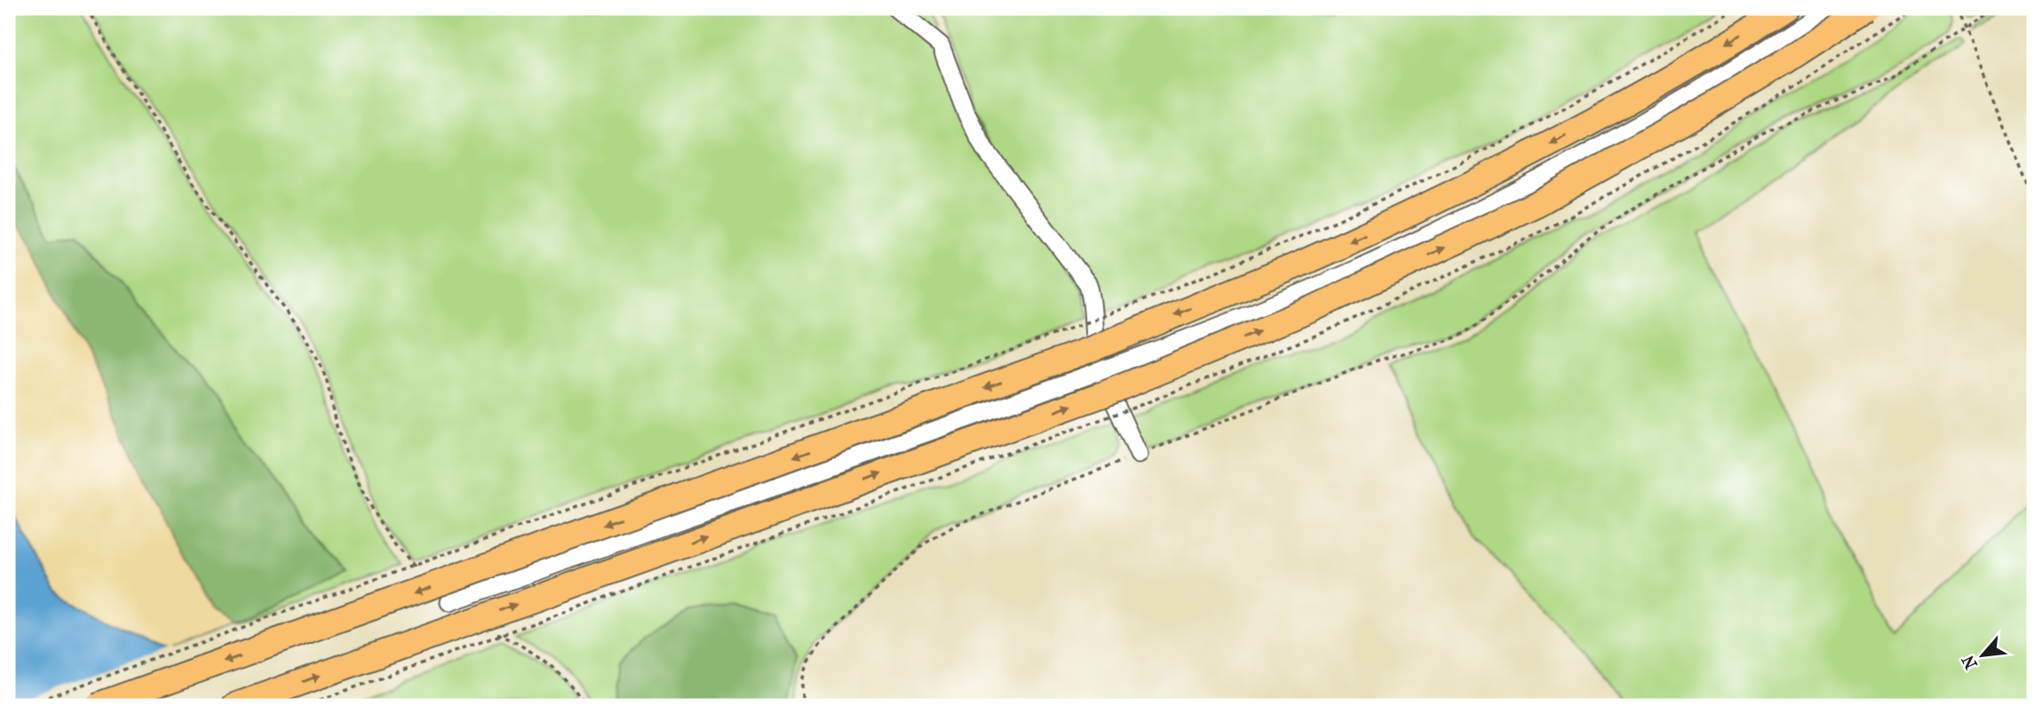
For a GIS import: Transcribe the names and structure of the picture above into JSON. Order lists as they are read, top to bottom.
{
  "north": "bottom left"
}
